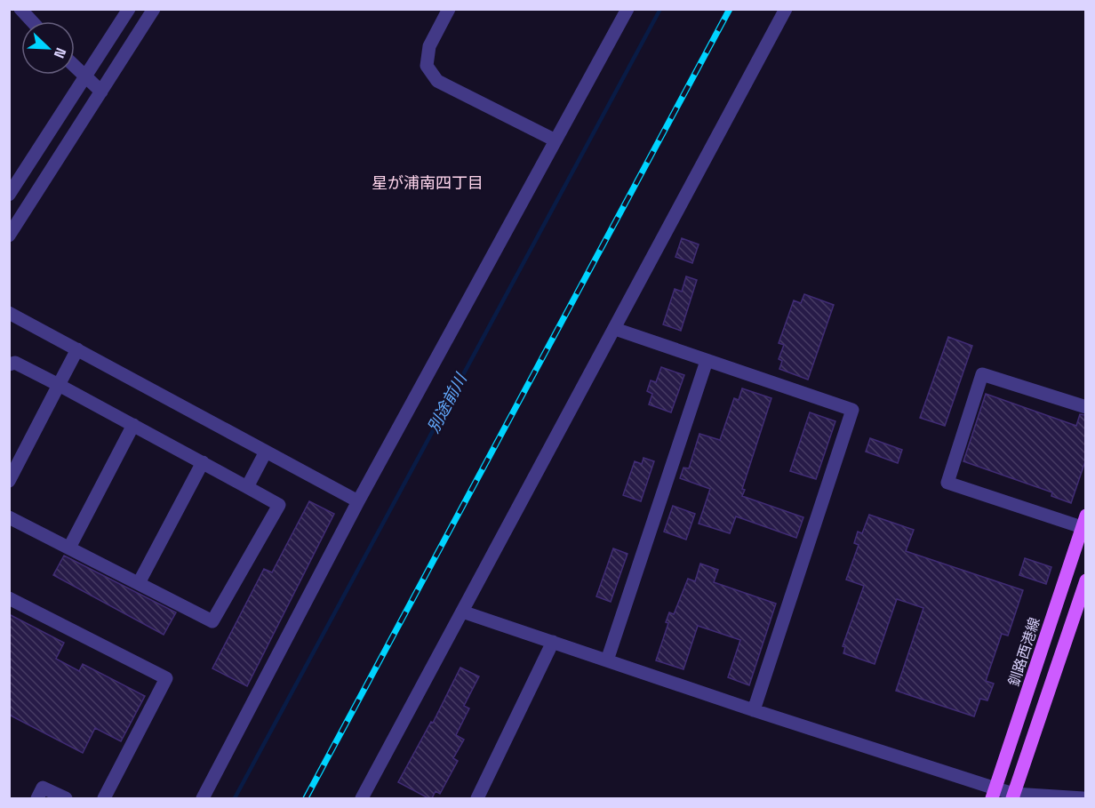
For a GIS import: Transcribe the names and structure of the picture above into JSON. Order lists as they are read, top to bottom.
{
  "streets": {
    "main road": ["釧路西港線"]
  },
  "districts": ["星が浦南四丁目"],
  "water": ["別途前川"],
  "north": "bottom right"
}
